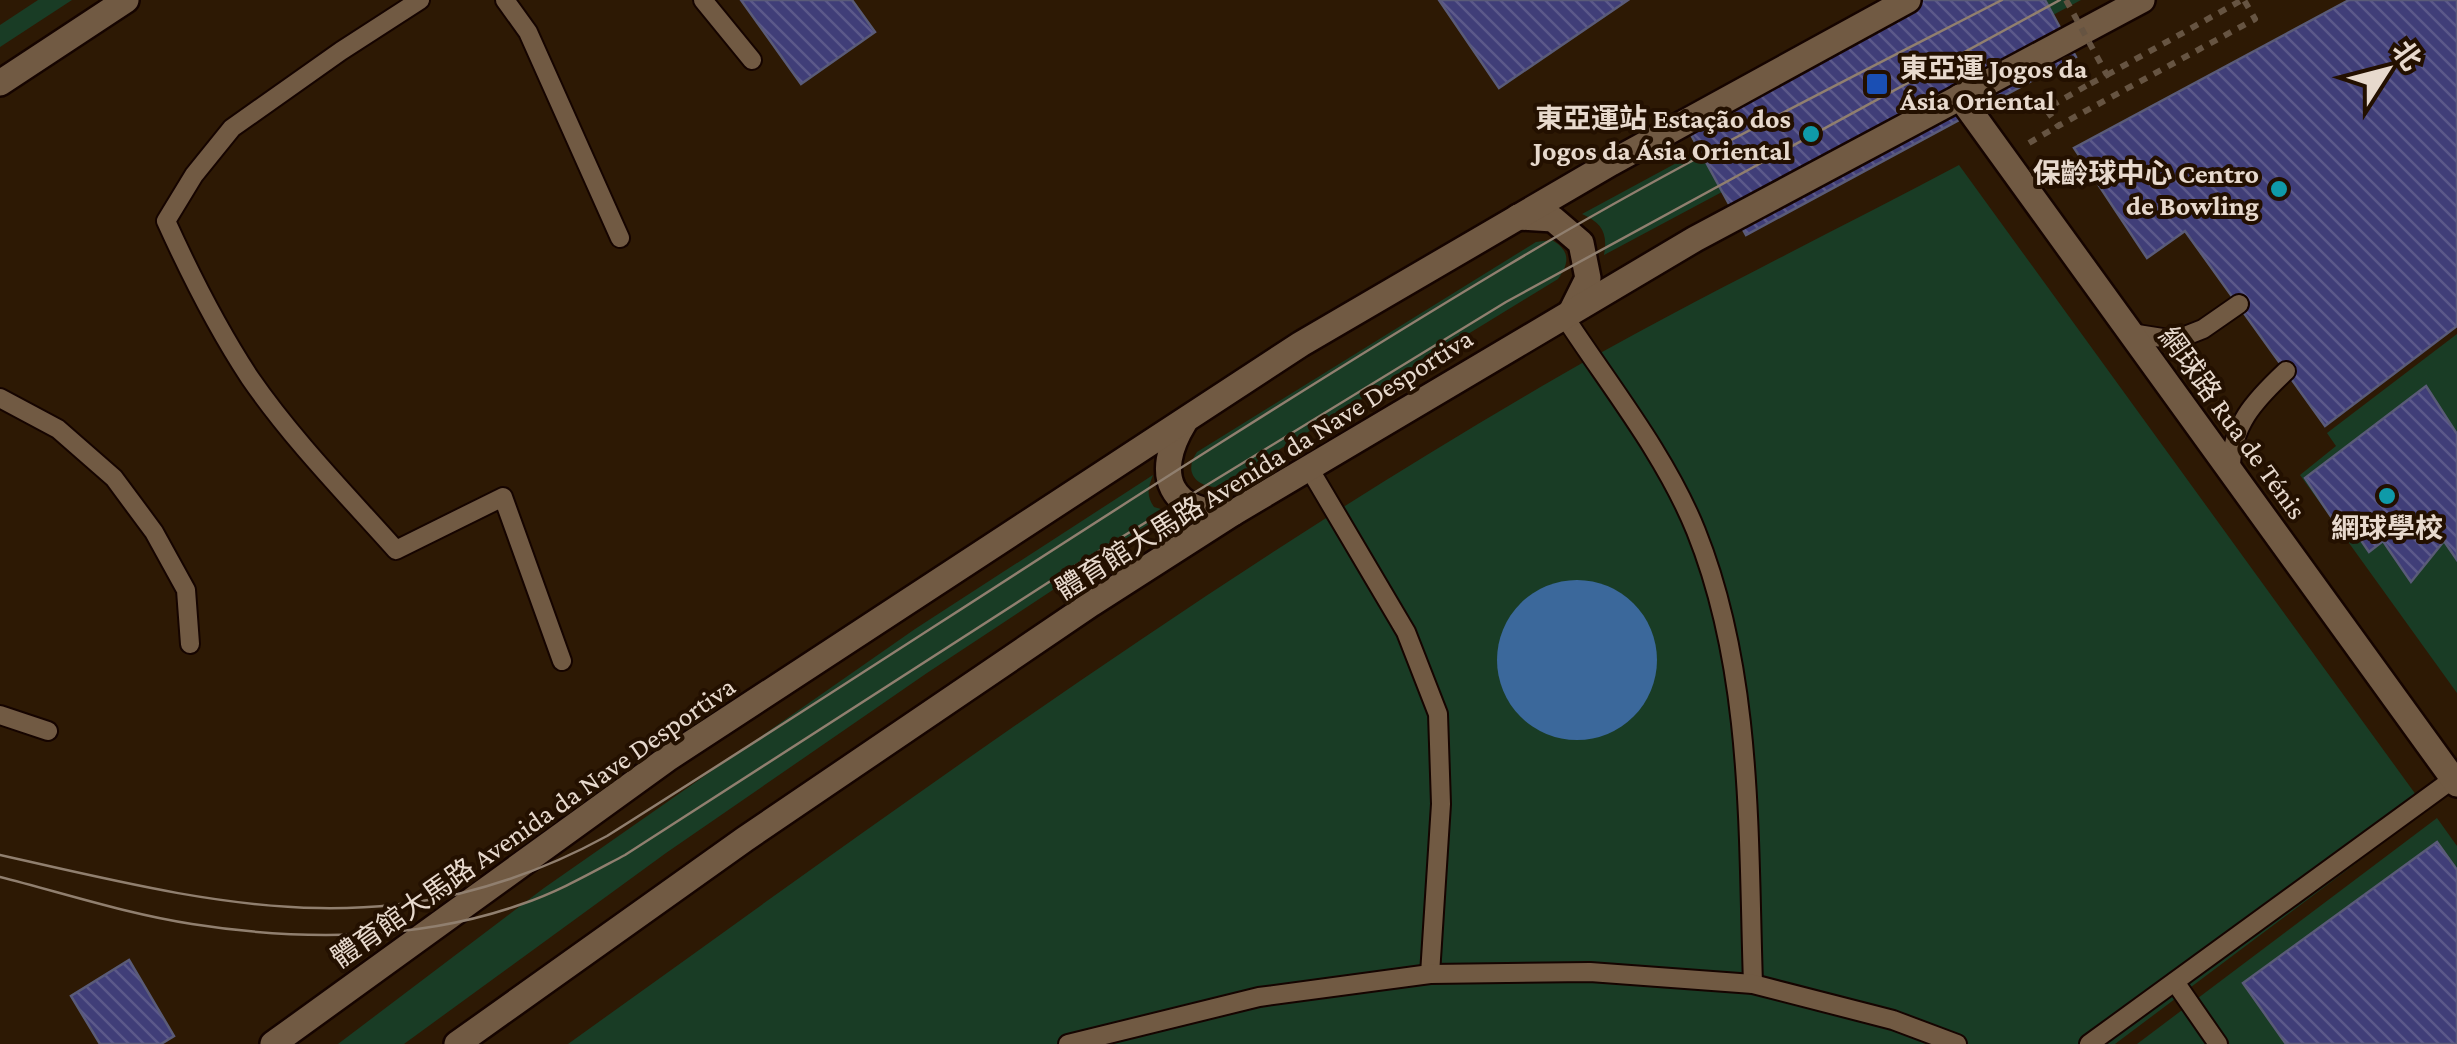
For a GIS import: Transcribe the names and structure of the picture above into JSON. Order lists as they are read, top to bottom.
{
  "streets": {
    "main road": ["網球路 Rua de Ténis", "體育館大馬路 Avenida da Nave Desportiva"]
  },
  "crossings": [
    ["網球路 Rua de Ténis", "體育館大馬路 Avenida da Nave Desportiva"]
  ],
  "places": {
    "transit": ["東亞運 Jogos da Ásia Oriental"],
    "other": ["東亞運站 Estação dos Jogos da Ásia Oriental", "保齡球中心 Centro de Bowling", "網球學校"]
  },
  "north": "top right"
}
